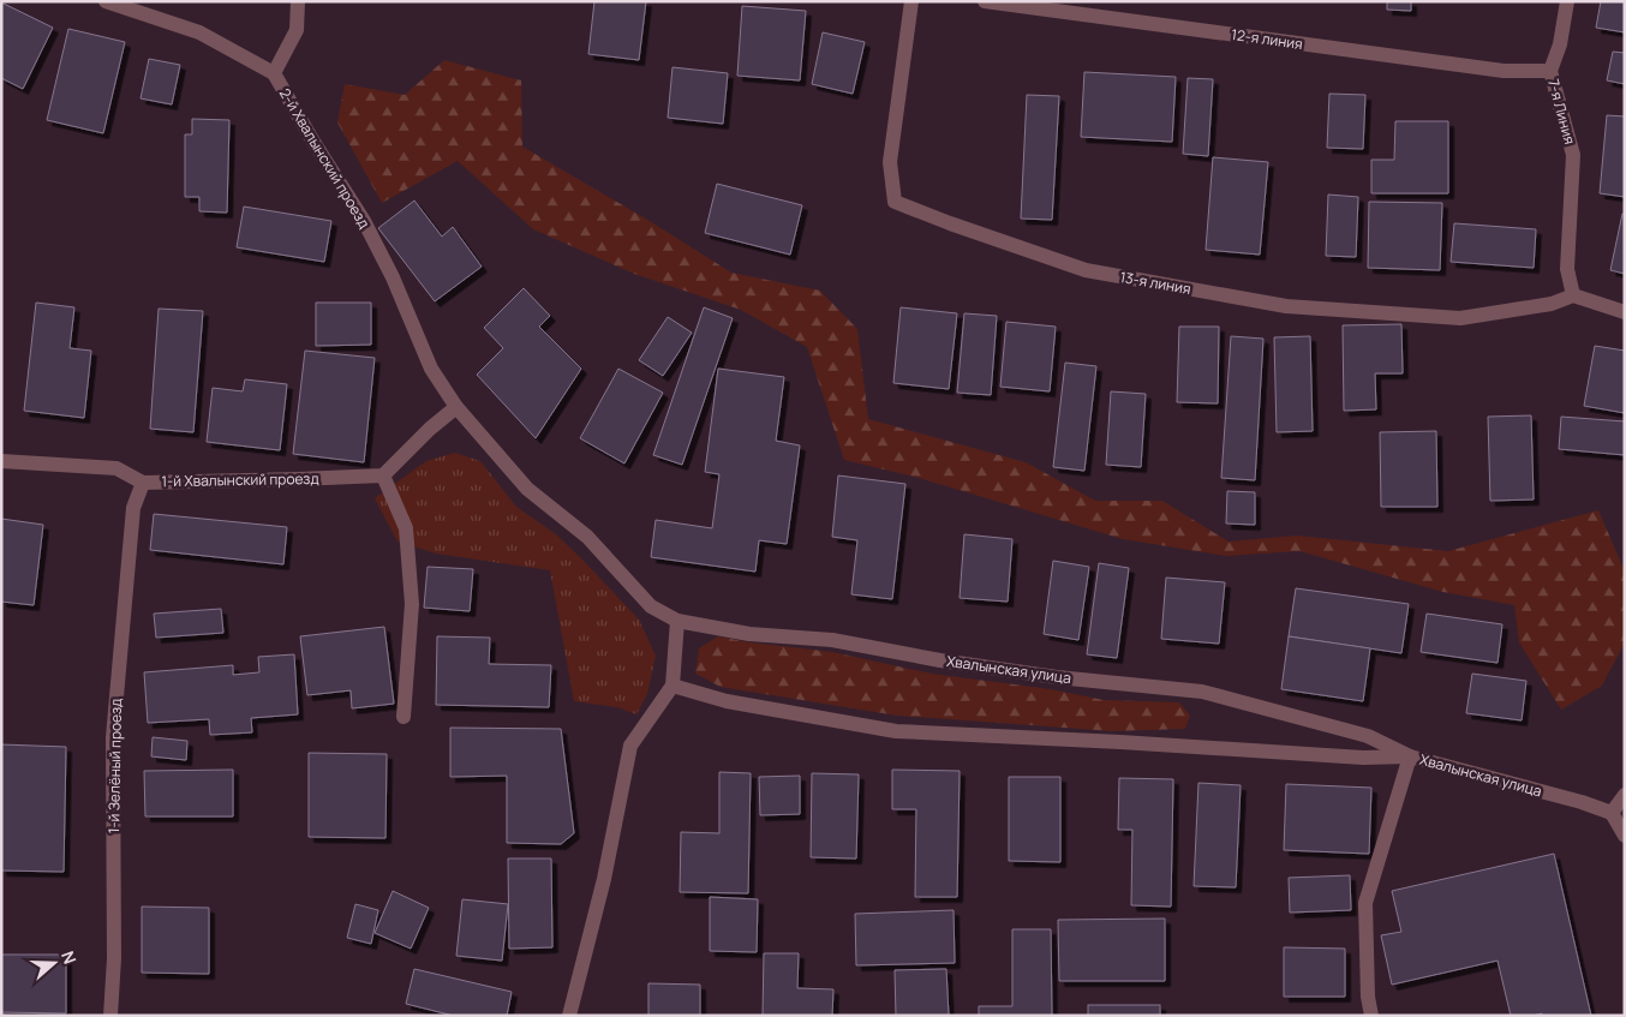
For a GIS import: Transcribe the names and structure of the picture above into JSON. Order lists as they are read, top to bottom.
{
  "streets": {
    "street": [
      "12-я линия",
      "7-я Линия",
      "2-й Хвалынский проезд",
      "13-я линия",
      "1-й Хвалынский проезд",
      "Хвалынская улица",
      "1-й Зелёный проезд"
    ]
  },
  "crossings": [
    ["12-я линия", "7-я Линия"],
    ["7-я Линия", "13-я линия"],
    ["2-й Хвалынский проезд", "Хвалынская улица"],
    ["1-й Хвалынский проезд", "1-й Зелёный проезд"]
  ],
  "north": "right"
}
